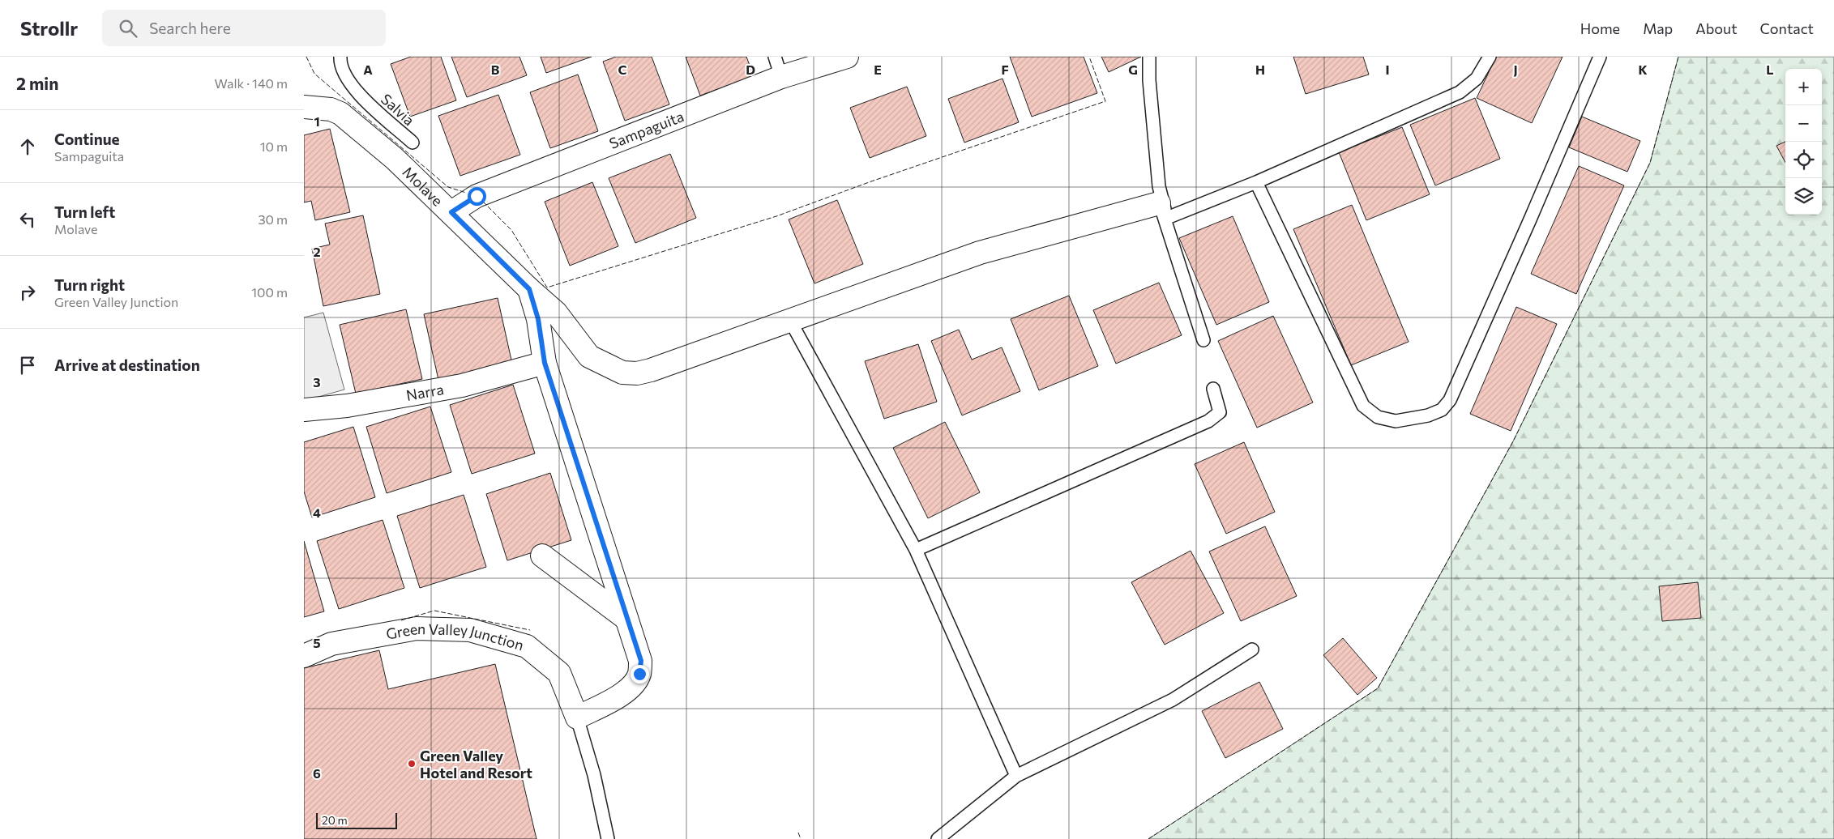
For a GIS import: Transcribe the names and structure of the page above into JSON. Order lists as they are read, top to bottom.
{
  "streets": {
    "street": [
      "Sampaguita",
      "Molave",
      "Narra",
      "Green Valley Junction"
    ],
    "lane": ["Salvia"]
  },
  "crossings": [
    ["Sampaguita", "Molave"]
  ],
  "places": ["Green Valley Hotel and Resort"],
  "scale_bar": "20 m",
  "page": {
    "header": "Strollr",
    "search": "Search here",
    "nav": [
      "Home",
      "Map",
      "About",
      "Contact"
    ],
    "heading": ["2 min", "Walk · 140 m"],
    "map_buttons": ["+", "−"],
    "list": [
      ["Continue", "Sampaguita", "10 m"],
      ["Turn left", "Molave", "30 m"],
      ["Turn right", "Green Valley Junction", "100 m"],
      "Arrive at destination"
    ],
    "scale": "20 m"
  },
  "grid": {
    "columns": [
      "A",
      "B",
      "C",
      "D",
      "E",
      "F",
      "G",
      "H",
      "I",
      "J",
      "K",
      "L"
    ],
    "rows": [
      "1",
      "2",
      "3",
      "4",
      "5",
      "6"
    ]
  }
}
